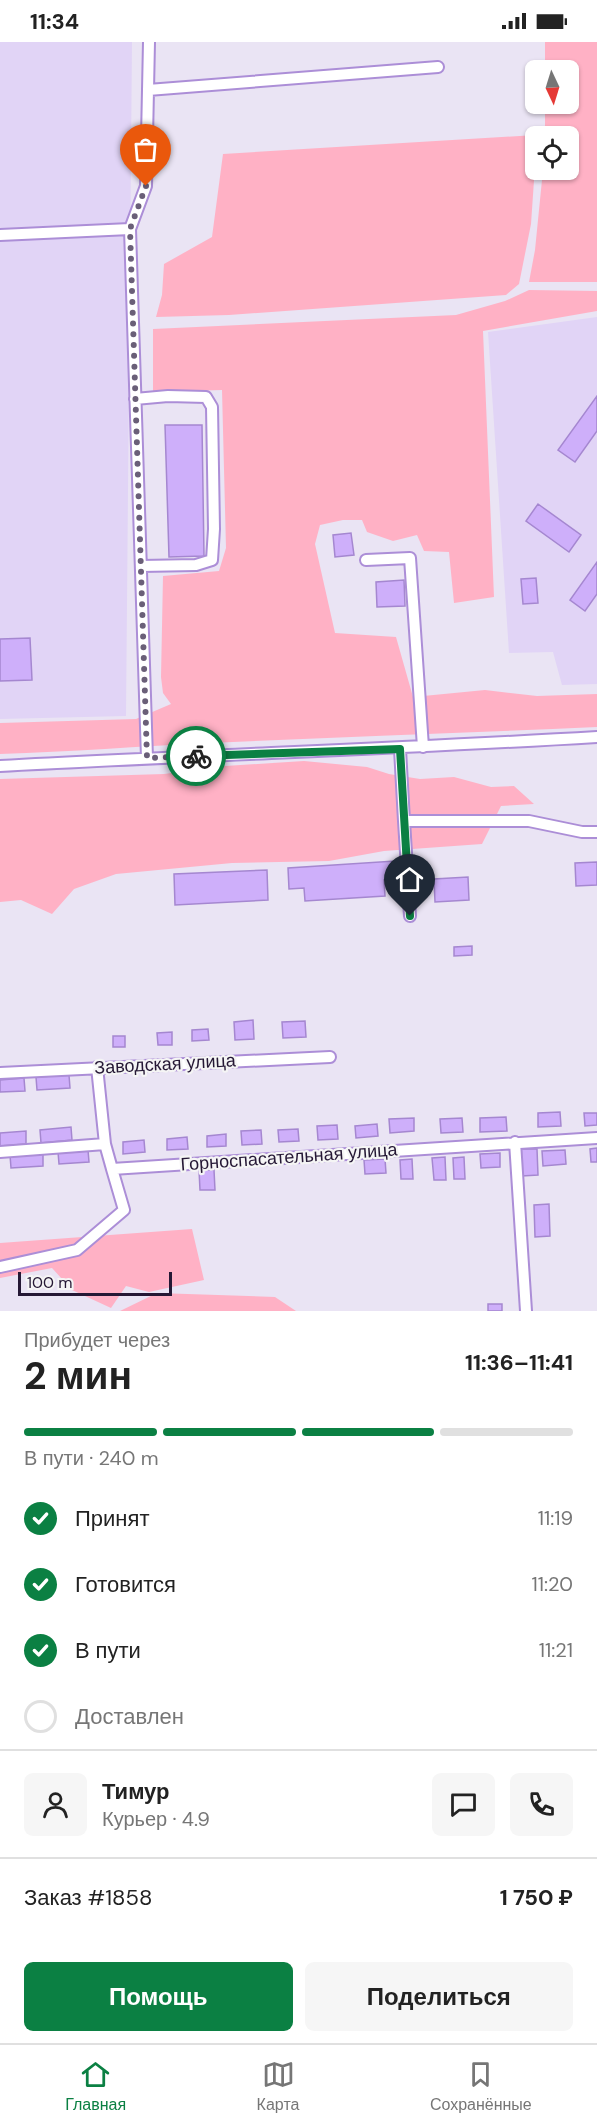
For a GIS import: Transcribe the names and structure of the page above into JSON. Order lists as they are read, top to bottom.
{
  "streets": {
    "street": ["Заводская улица", "Горноспасательная улица"]
  },
  "scale_bar": "100 m",
  "north": "bottom",
  "page": {
    "status": "11:34",
    "scale": "100 m",
    "heading": ["2 мин", "Прибудет через", "11:36–11:41"],
    "panel": [
      "Тимур",
      "Курьер · 4.9",
      "Заказ #1858",
      "1 750 ₽"
    ],
    "bar": "В пути · 240 m",
    "list": [
      ["Принят", "11:19"],
      ["Готовится", "11:20"],
      ["В пути", "11:21"],
      "Доставлен"
    ],
    "buttons": ["Помощь", "Поделиться"],
    "tabs": ["Главная", "Карта", "Сохранённые"]
  }
}
